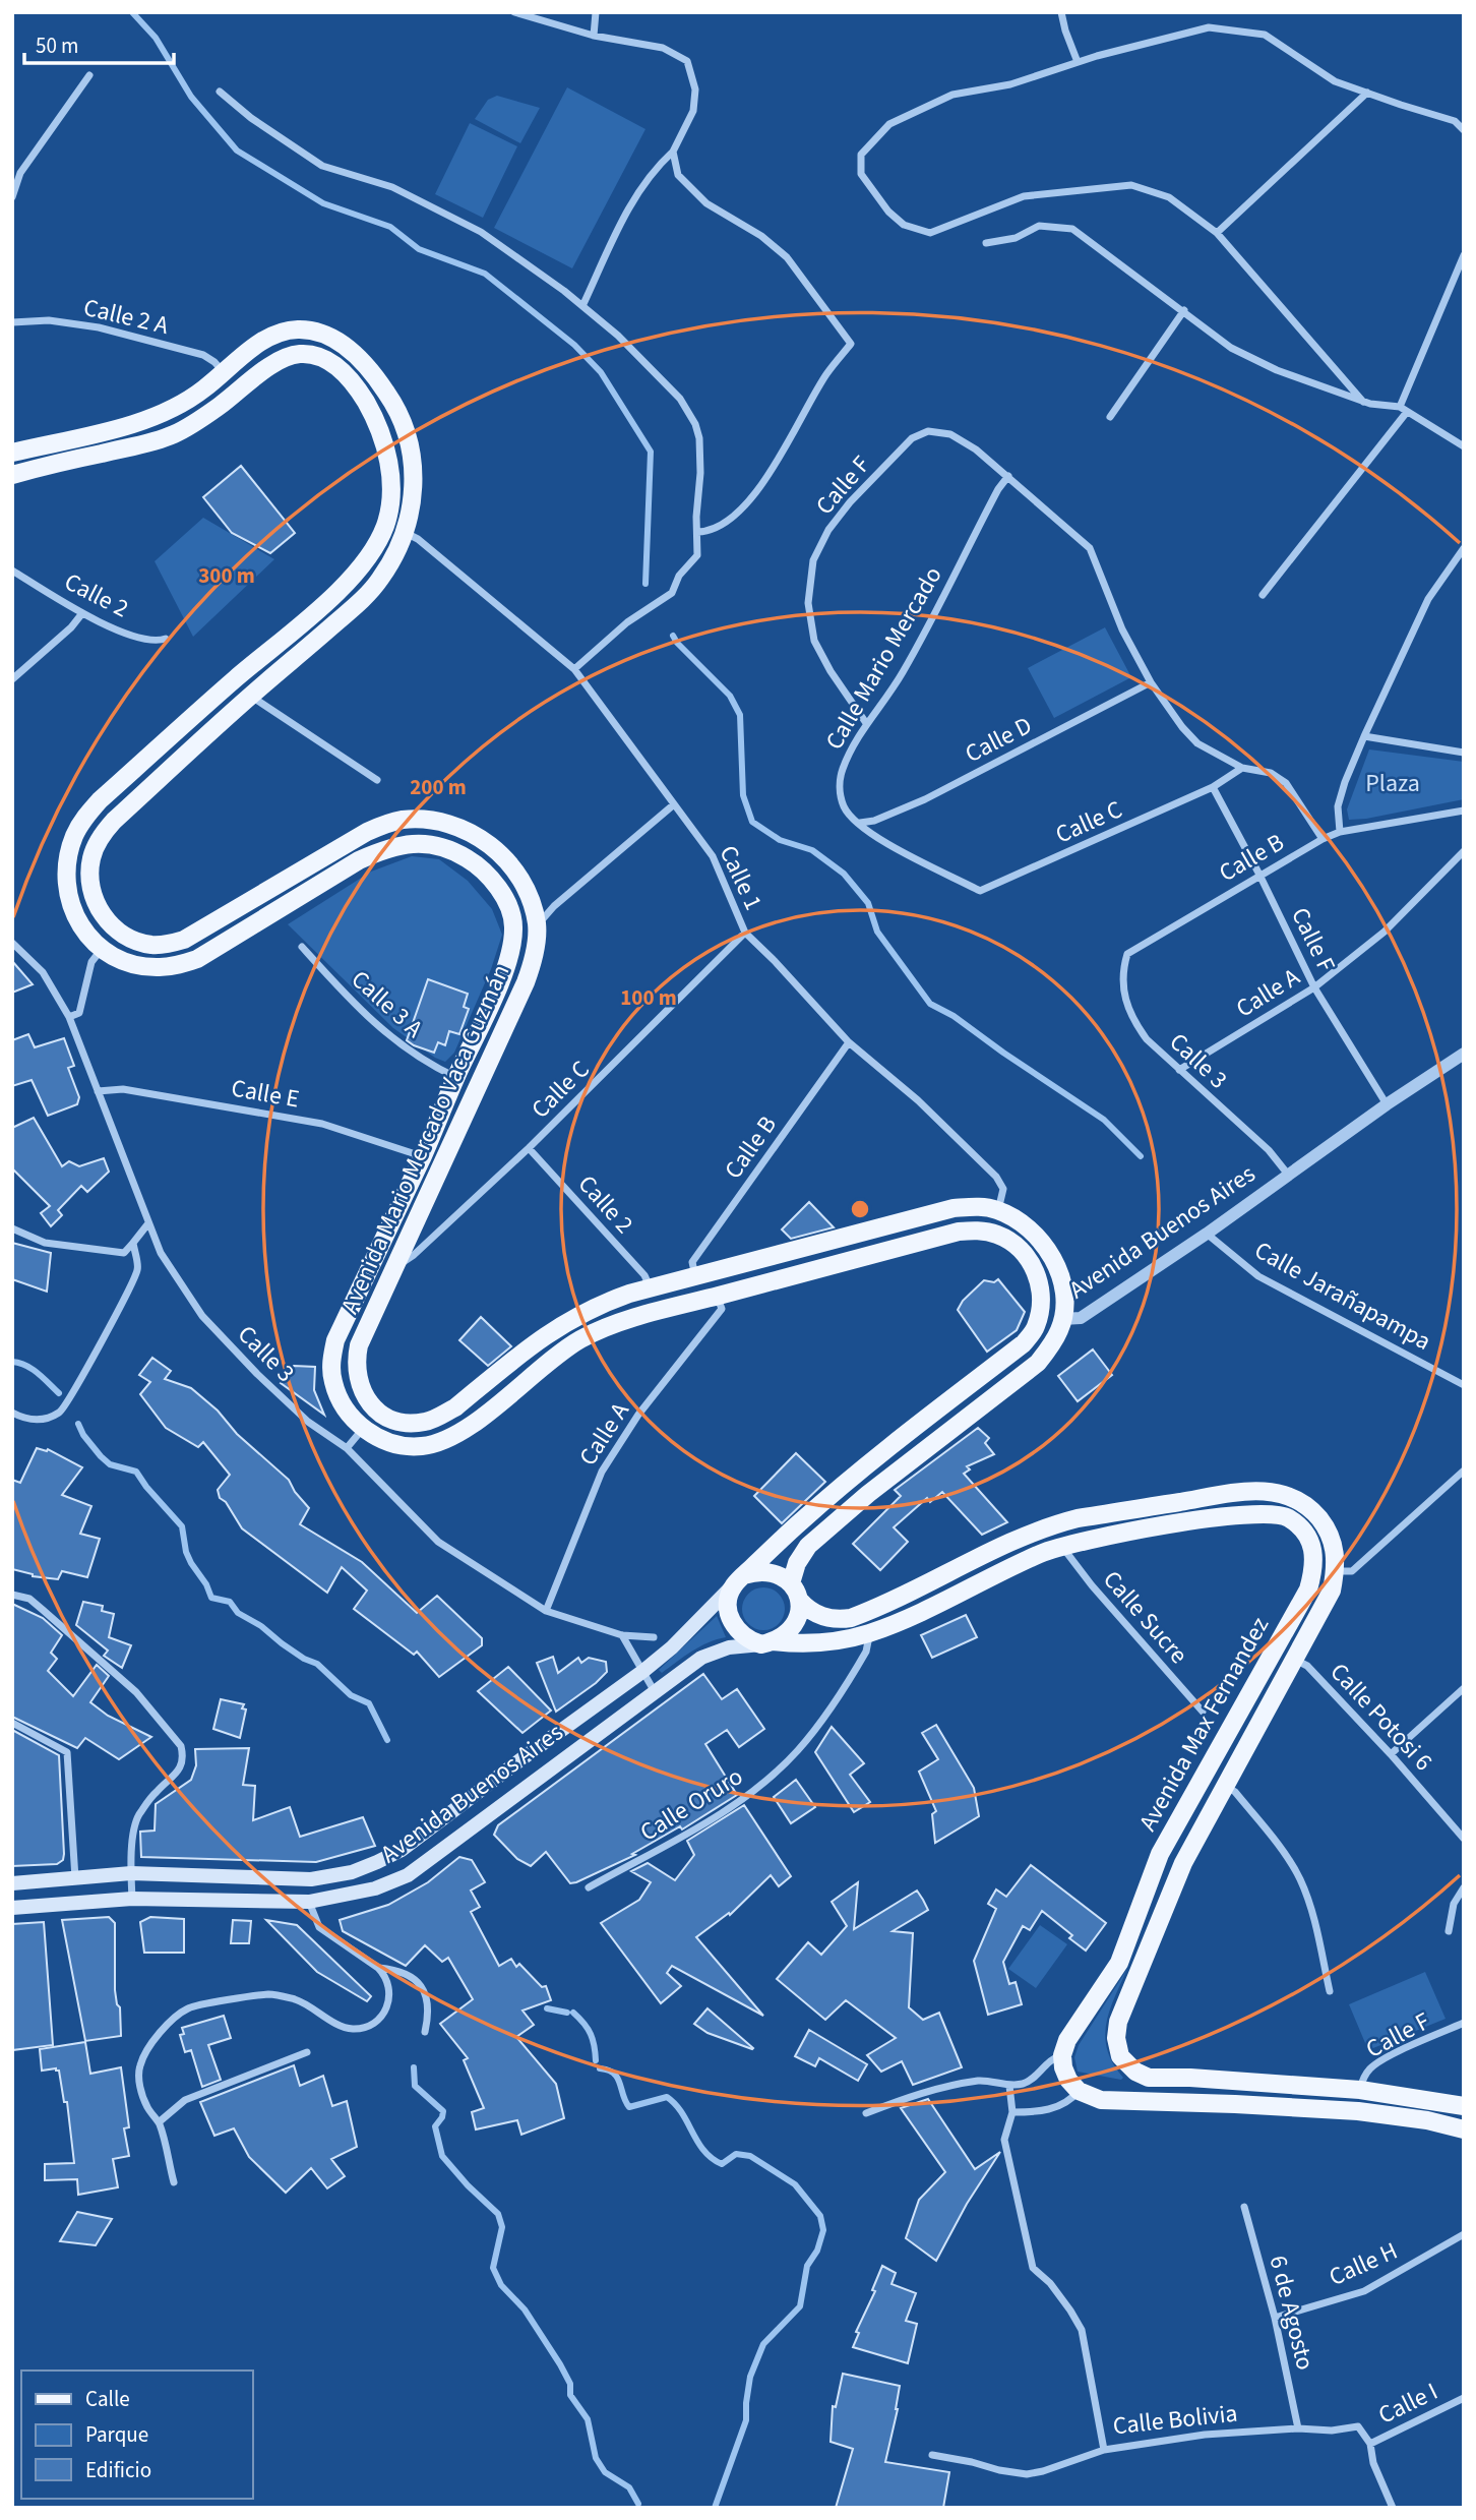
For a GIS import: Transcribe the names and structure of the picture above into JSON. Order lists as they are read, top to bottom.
{
  "streets": {
    "main road": ["Avenida Mario Mercado Vaca Guzmán", "Avenida Buenos Aires", "Avenida Max Fernandez"],
    "street": [
      "Calle 2 A",
      "Calle F",
      "Calle 2",
      "Calle Mario Mercado",
      "Calle D",
      "Calle C",
      "Calle B",
      "Calle 1",
      "Calle A",
      "Calle 3 A",
      "Calle 3",
      "Calle E",
      "Calle Jarañapampa",
      "Calle Sucre",
      "Calle Potosi 6",
      "Calle Oruro",
      "Calle H",
      "6 de Agosto",
      "Calle I",
      "Calle Bolivia"
    ]
  },
  "crossings": [
    ["Calle F", "Calle Mario Mercado"],
    ["Calle F", "Calle C"],
    ["Calle F", "Calle B"],
    ["Calle F", "Calle A"],
    ["Calle F", "Avenida Buenos Aires"],
    ["Calle F", "Avenida Max Fernandez"],
    ["Calle 2", "Calle C"],
    ["Calle Mario Mercado", "Calle D"],
    ["Calle Mario Mercado", "Calle C"],
    ["Calle D", "Calle C"],
    ["Calle C", "Calle 1"],
    ["Calle C", "Avenida Mario Mercado Vaca Guzmán"],
    ["Calle B", "Calle 1"],
    ["Calle B", "Calle 3"],
    ["Calle A", "Calle 3"],
    ["Calle A", "Avenida Mario Mercado Vaca Guzmán"],
    ["Calle 3 A", "Avenida Mario Mercado Vaca Guzmán"],
    ["Calle 3", "Calle E"],
    ["Calle 3", "Avenida Buenos Aires"],
    ["Calle E", "Avenida Mario Mercado Vaca Guzmán"],
    ["Avenida Mario Mercado Vaca Guzmán", "Avenida Buenos Aires"],
    ["Avenida Buenos Aires", "Calle Jarañapampa"],
    ["Avenida Buenos Aires", "Avenida Max Fernandez"],
    ["Calle Potosi 6", "Avenida Max Fernandez"],
    ["Calle H", "6 de Agosto"],
    ["6 de Agosto", "Calle Bolivia"],
    ["Calle I", "Calle Bolivia"]
  ],
  "parks": ["Plaza"],
  "legend": ["Calle", "Parque", "Edificio"],
  "scale_bar": "50 m",
  "rings": ["300 m", "200 m", "100 m"]
}
